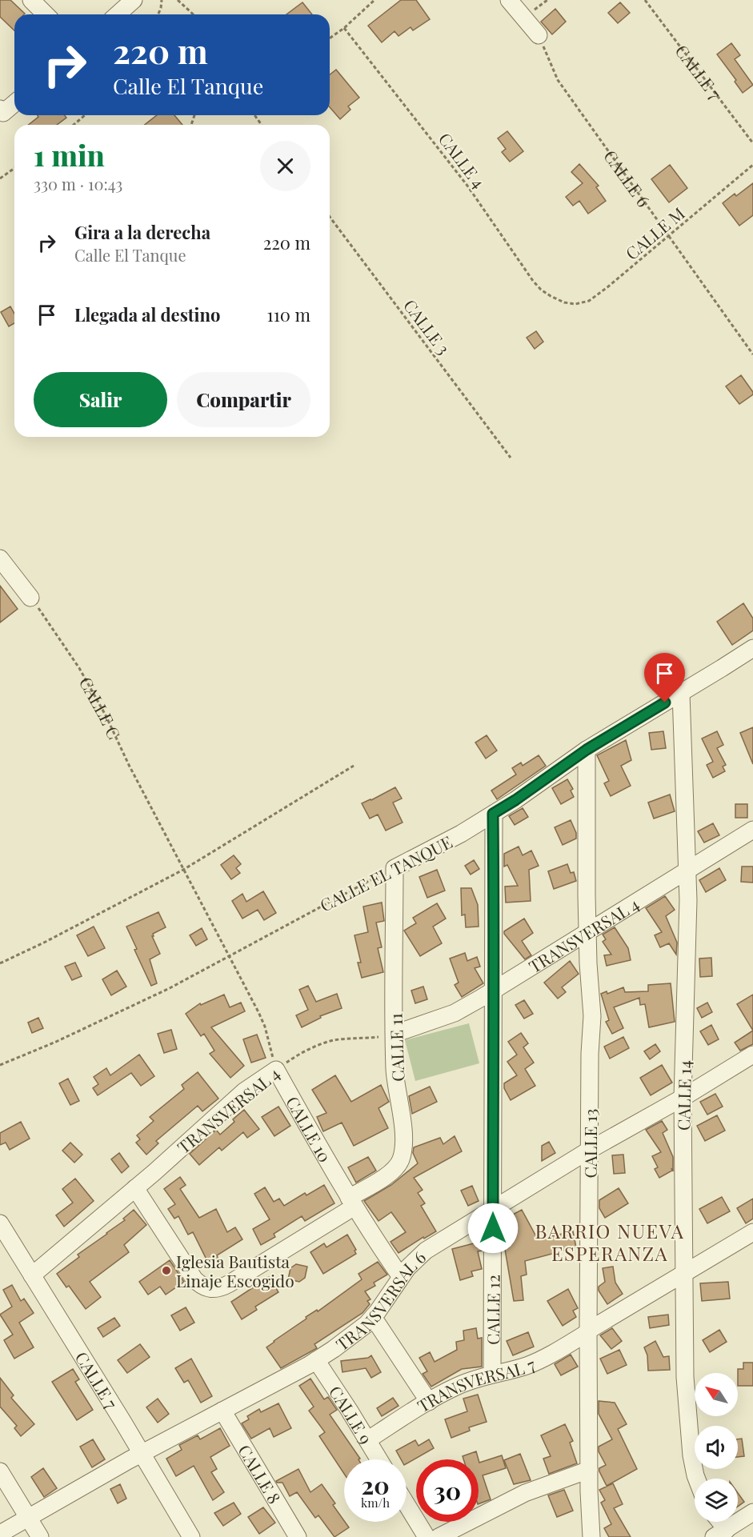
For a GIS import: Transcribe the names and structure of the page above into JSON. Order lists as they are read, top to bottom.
{
  "streets": {
    "street": [
      "CALLE 7",
      "CALLE EL TANQUE",
      "TRANSVERSAL 4",
      "CALLE 11",
      "CALLE 14",
      "CALLE 10",
      "CALLE 13",
      "TRANSVERSAL 6",
      "CALLE 12",
      "TRANSVERSAL 7",
      "CALLE 9",
      "CALLE 8"
    ],
    "path": [
      "CALLE 4",
      "CALLE 6",
      "CALLE M",
      "CALLE 3",
      "CALLE C"
    ]
  },
  "crossings": [
    ["CALLE 7", "TRANSVERSAL 4"],
    ["CALLE 7", "TRANSVERSAL 6"],
    ["CALLE 4", "CALLE M"],
    ["CALLE 6", "CALLE M"],
    ["CALLE EL TANQUE", "CALLE 11"],
    ["CALLE EL TANQUE", "CALLE 14"],
    ["CALLE EL TANQUE", "CALLE 13"],
    ["CALLE EL TANQUE", "CALLE 12"],
    ["TRANSVERSAL 4", "CALLE 11"],
    ["TRANSVERSAL 4", "CALLE 14"],
    ["TRANSVERSAL 4", "CALLE 10"],
    ["TRANSVERSAL 4", "CALLE 13"],
    ["TRANSVERSAL 4", "CALLE 12"],
    ["CALLE 11", "CALLE 10"],
    ["CALLE 14", "TRANSVERSAL 6"],
    ["CALLE 14", "TRANSVERSAL 7"],
    ["CALLE 10", "TRANSVERSAL 6"],
    ["CALLE 13", "TRANSVERSAL 6"],
    ["CALLE 13", "TRANSVERSAL 7"],
    ["TRANSVERSAL 6", "CALLE 12"],
    ["TRANSVERSAL 6", "CALLE 9"],
    ["TRANSVERSAL 6", "CALLE 8"],
    ["CALLE 12", "TRANSVERSAL 7"],
    ["TRANSVERSAL 7", "CALLE 9"]
  ],
  "districts": ["BARRIO NUEVA ESPERANZA"],
  "places": ["Iglesia Bautista Linaje Escogido"],
  "north": "top left",
  "page": {
    "turn": ["220 m", "Calle El Tanque"],
    "heading": ["1 min", "330 m · 10:43"],
    "list": [
      {
        "name": "Gira a la derecha",
        "note": "Calle El Tanque",
        "value": "220 m"
      },
      {
        "name": "Llegada al destino",
        "value": "110 m"
      }
    ],
    "buttons": ["Salir", "Compartir"],
    "speed": "20 km/h",
    "limit": "30"
  }
}
